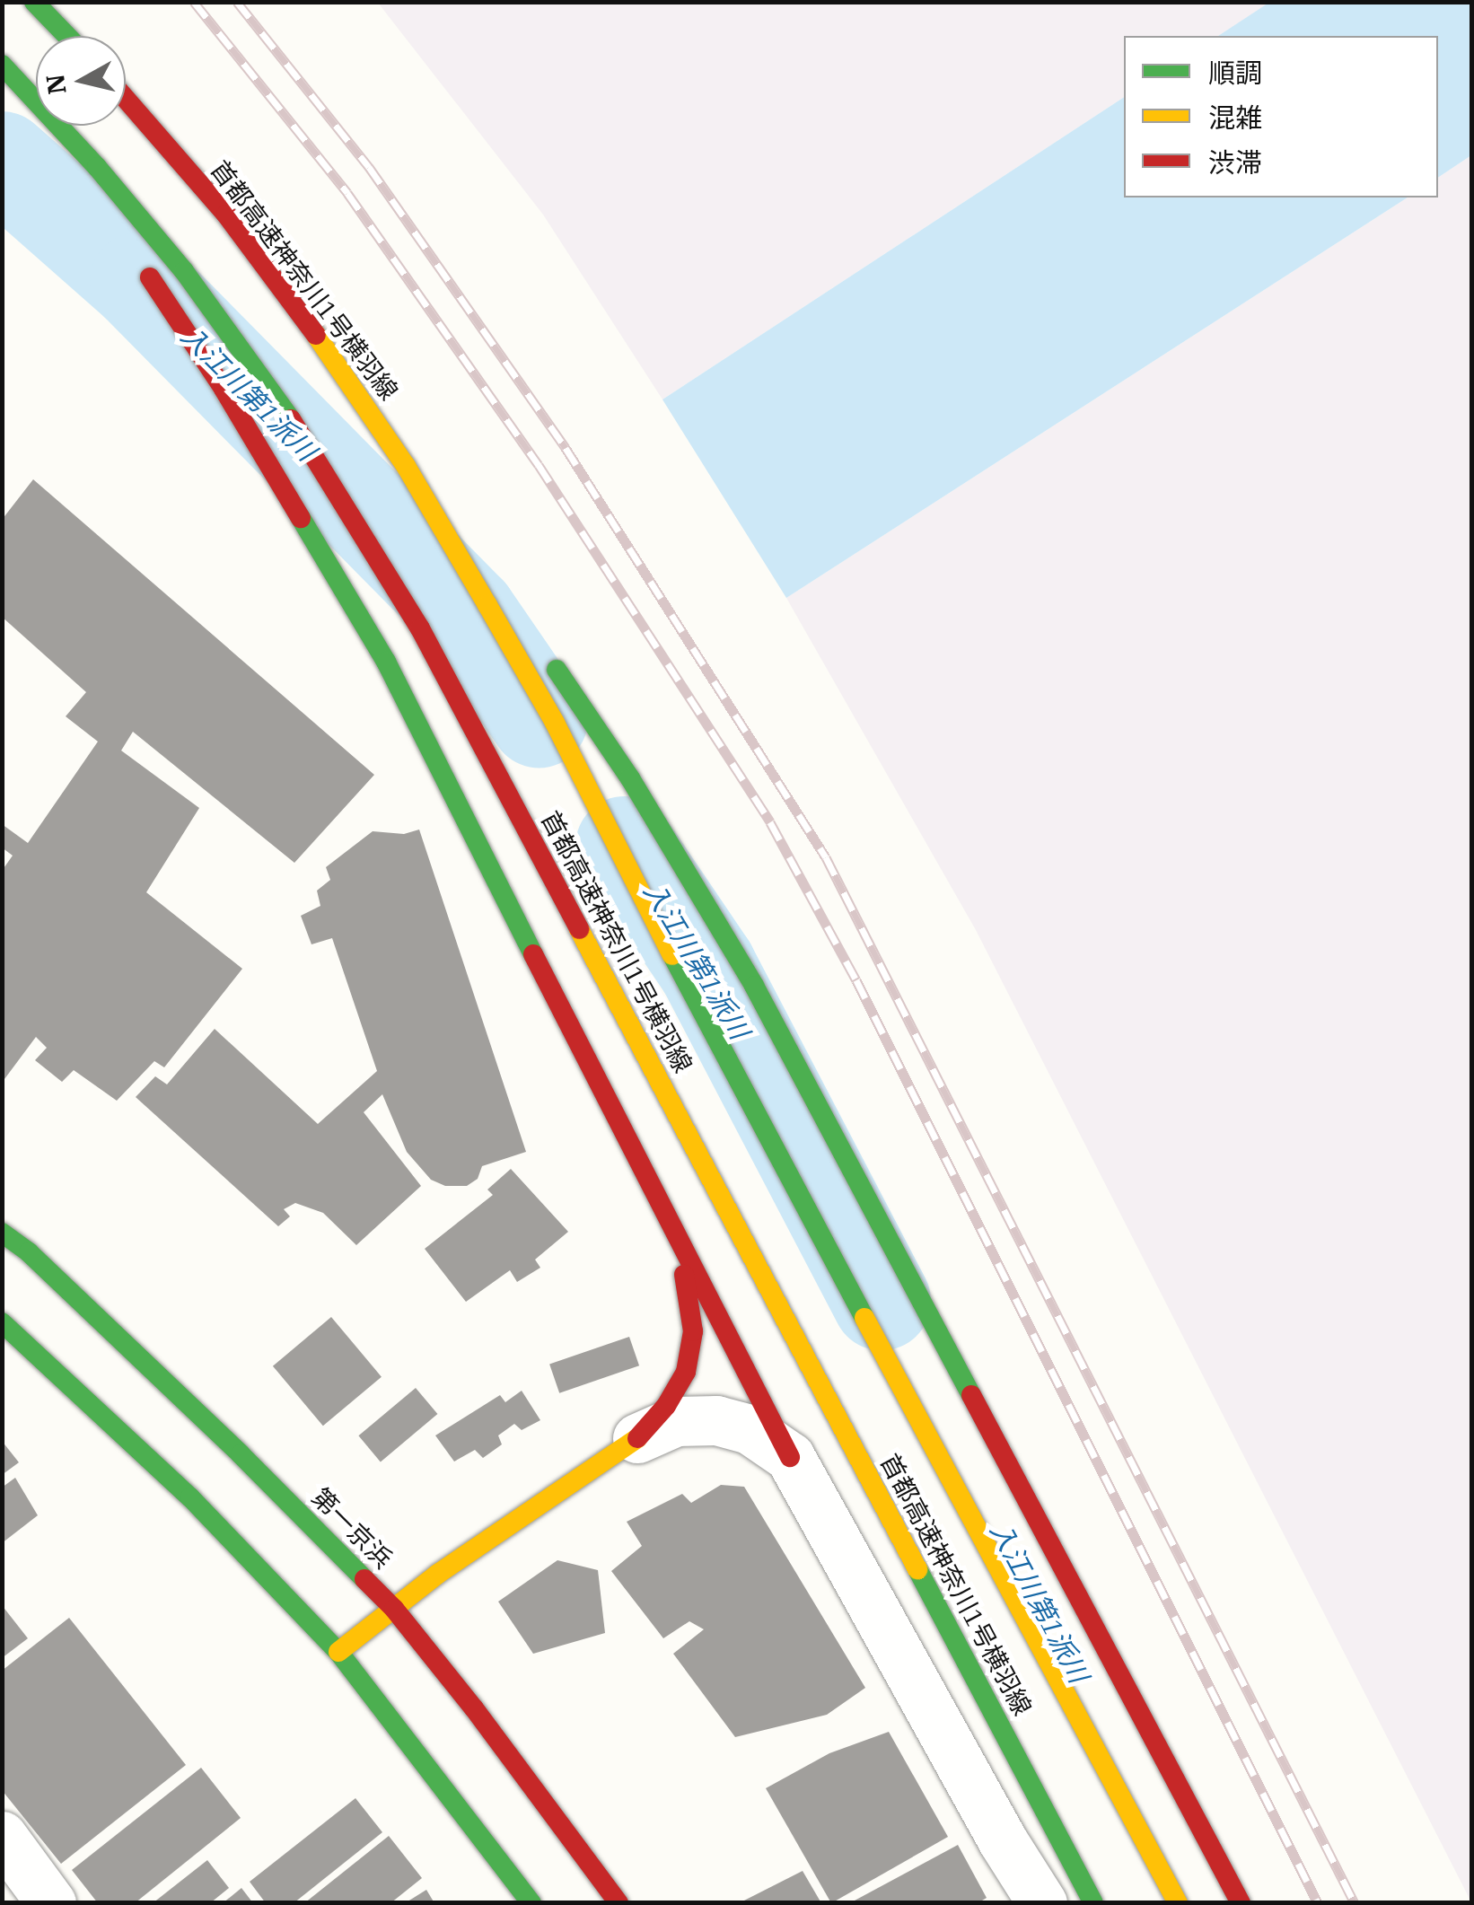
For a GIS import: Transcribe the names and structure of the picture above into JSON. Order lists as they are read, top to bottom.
{
  "streets": {
    "main road": ["首都高速神奈川1号横羽線", "第一京浜"]
  },
  "water": ["入江川第1派川"],
  "legend": ["順調", "混雑", "渋滞"],
  "north": "left"
}
